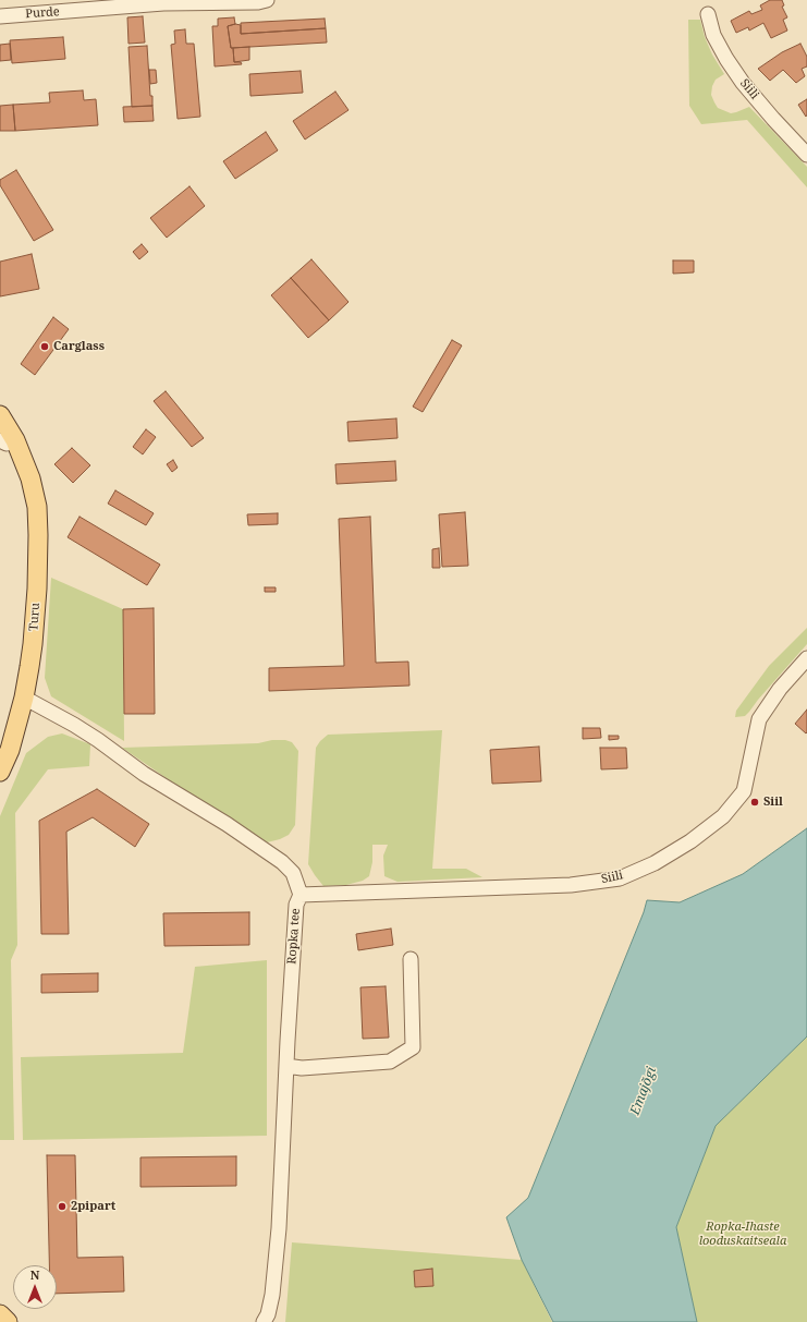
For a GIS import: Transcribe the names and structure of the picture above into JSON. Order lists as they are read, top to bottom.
{
  "streets": {
    "main road": ["Turu"],
    "street": ["Purde", "Siili", "Ropka tee"]
  },
  "crossings": [
    ["Siili", "Ropka tee"],
    ["Turu", "Ropka tee"]
  ],
  "water": ["Emajõgi"],
  "parks": ["Ropka-Ihaste looduskaitseala"],
  "places": ["Carglass", "Siil", "2pipart"],
  "north": "top"
}
